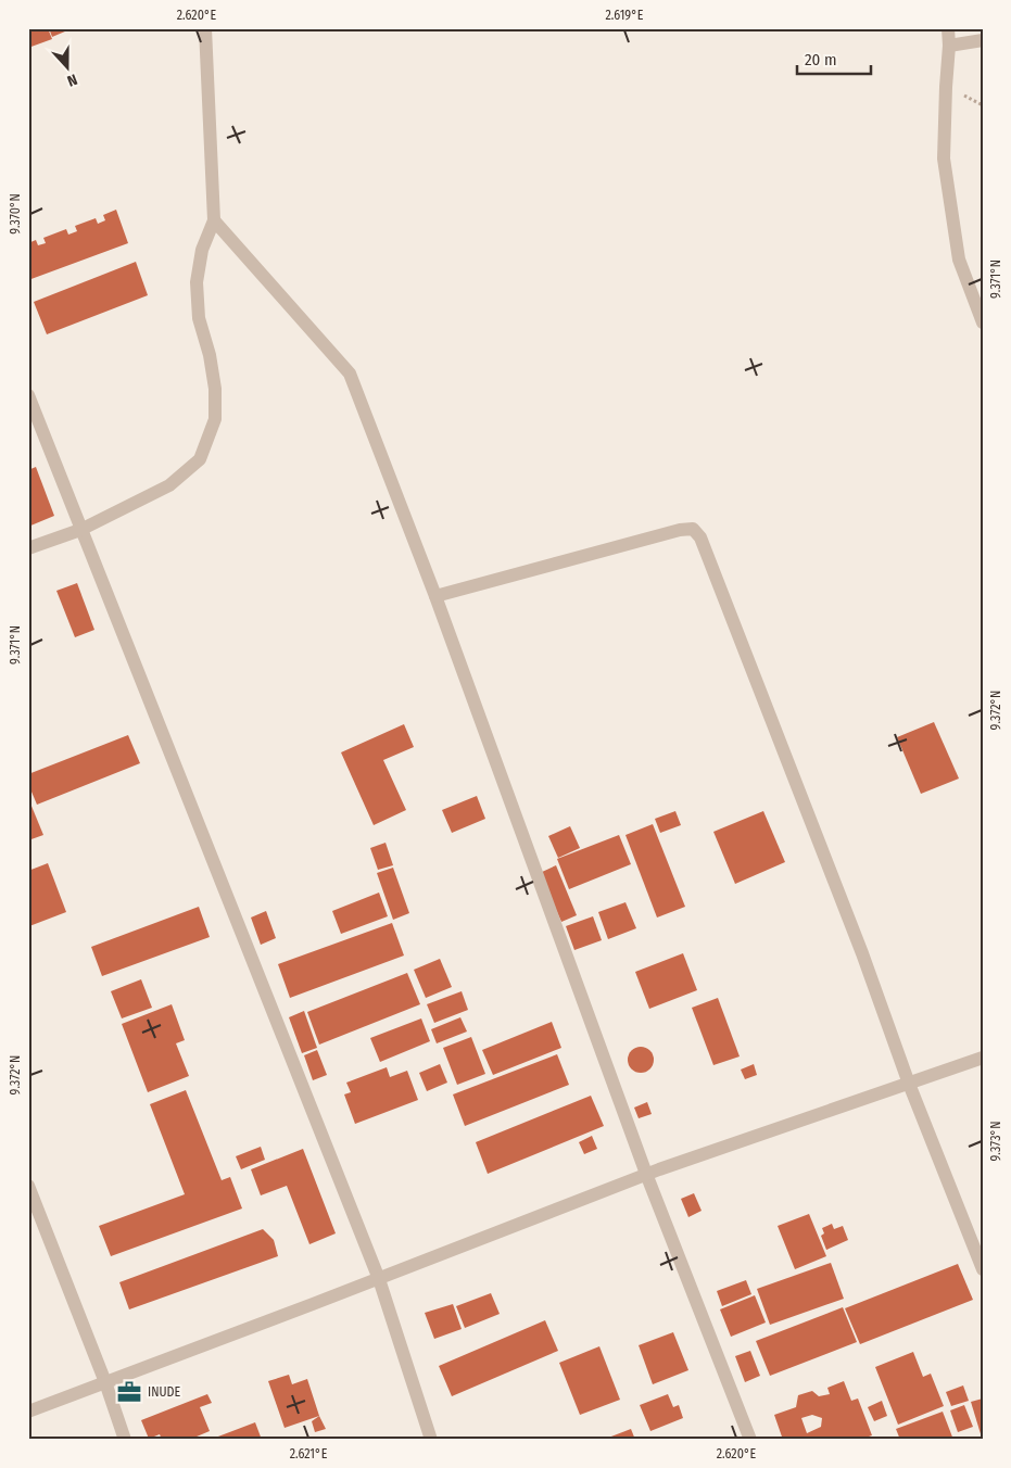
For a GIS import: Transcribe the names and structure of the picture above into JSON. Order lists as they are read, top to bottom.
{
  "places": {
    "office": ["INUDE"]
  },
  "scale_bar": "20 m",
  "north": "bottom",
  "coordinates": [
    "2.620°E",
    "2.619°E",
    "9.370°N",
    "9.371°N",
    "9.372°N",
    "9.373°N",
    "2.621°E"
  ]
}
